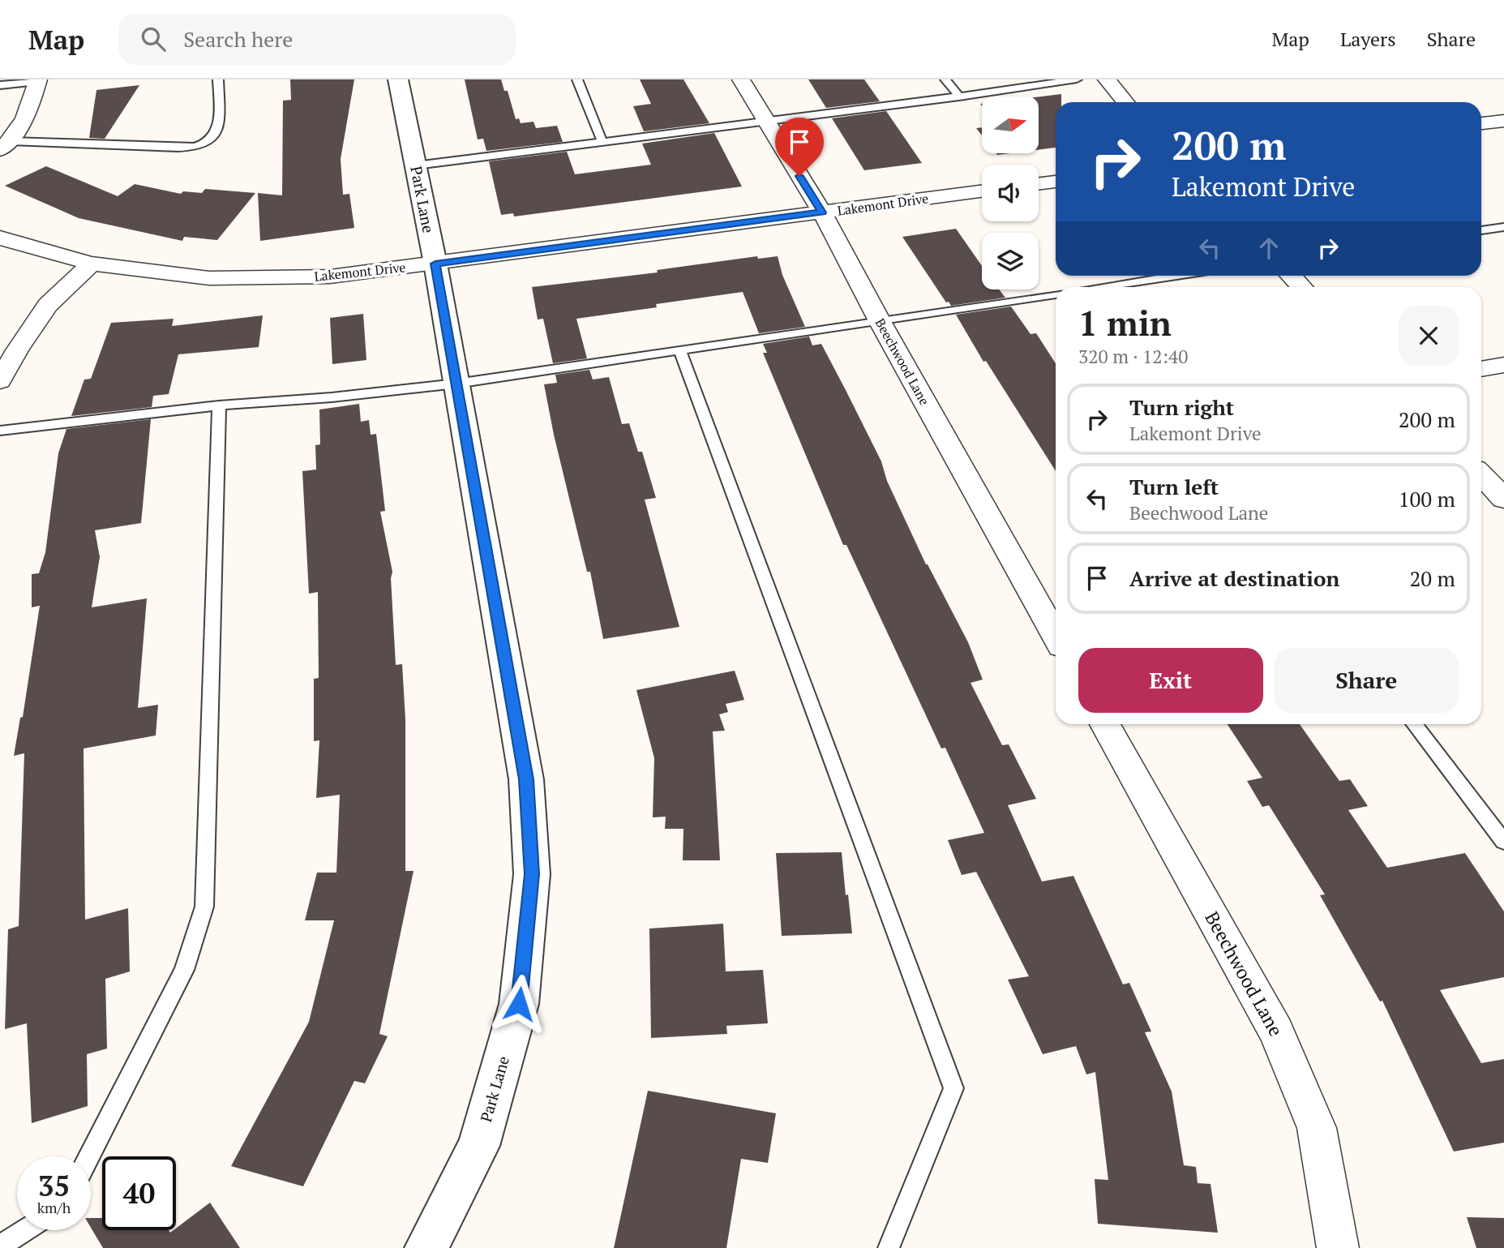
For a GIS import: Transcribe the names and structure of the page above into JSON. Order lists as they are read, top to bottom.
{
  "streets": {
    "street": ["Park Lane", "Lakemont Drive", "Beechwood Lane"]
  },
  "crossings": [
    ["Park Lane", "Lakemont Drive"],
    ["Lakemont Drive", "Beechwood Lane"]
  ],
  "north": "right",
  "page": {
    "header": "Map",
    "search": "Search here",
    "nav": ["Map", "Layers", "Share"],
    "turn": ["200 m", "Lakemont Drive"],
    "heading": ["1 min", "320 m · 12:40"],
    "list": [
      {
        "name": "Turn right",
        "note": "Lakemont Drive",
        "value": "200 m"
      },
      {
        "name": "Turn left",
        "note": "Beechwood Lane",
        "value": "100 m"
      },
      {
        "name": "Arrive at destination",
        "value": "20 m"
      }
    ],
    "buttons": ["Exit", "Share"],
    "speed": "35 km/h",
    "limit": "40"
  }
}
